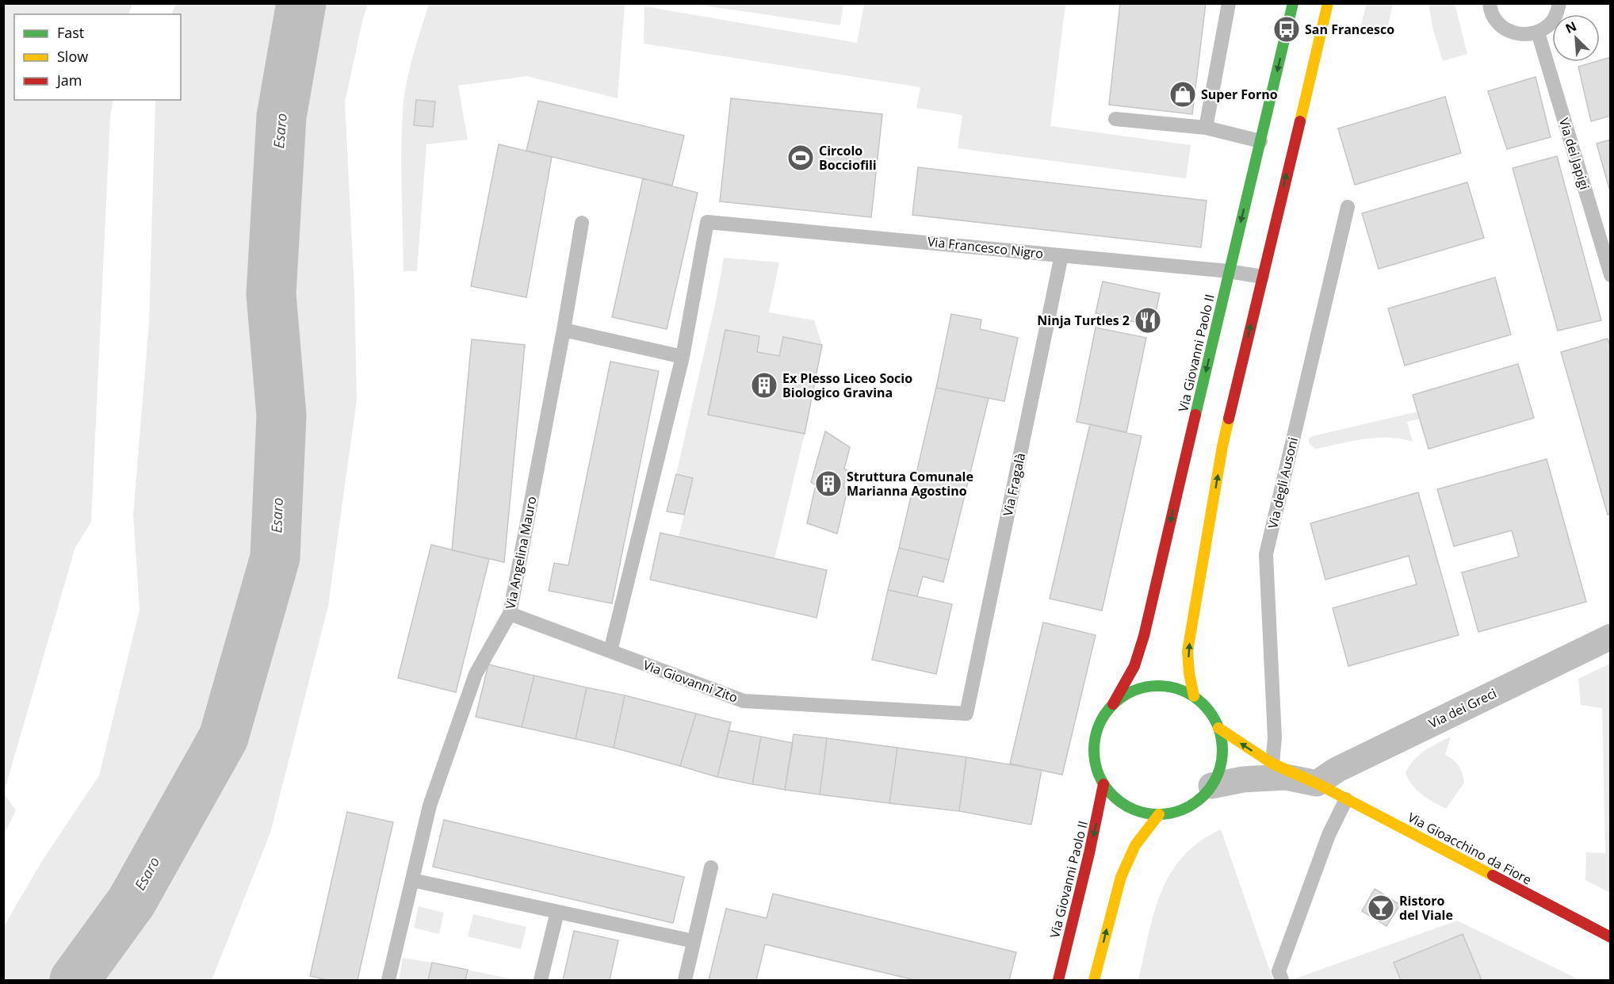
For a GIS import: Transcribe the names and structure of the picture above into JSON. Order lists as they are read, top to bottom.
{
  "streets": {
    "street": ["Via Giovanni Paolo II", "Via dei Greci", "Via Gioacchino da Fiore"],
    "lane": [
      "Via dei Japigi",
      "Via Francesco Nigro",
      "Via degli Ausoni",
      "Via Fragalà",
      "Via Angelina Mauro",
      "Via Giovanni Zito"
    ]
  },
  "crossings": [
    ["Via Francesco Nigro", "Via Giovanni Paolo II"],
    ["Via Francesco Nigro", "Via Fragalà"],
    ["Via Giovanni Paolo II", "Via Gioacchino da Fiore"],
    ["Via degli Ausoni", "Via Gioacchino da Fiore"],
    ["Via Fragalà", "Via Giovanni Zito"],
    ["Via Angelina Mauro", "Via Giovanni Zito"],
    ["Via dei Greci", "Via Gioacchino da Fiore"]
  ],
  "water": ["Esaro"],
  "places": {
    "bus stop": ["San Francesco"],
    "shop": ["Super Forno"],
    "sports": ["Circolo Bocciofili"],
    "restaurant": ["Ninja Turtles 2"],
    "building": ["Ex Plesso Liceo Socio Biologico Gravina", "Struttura Comunale Marianna Agostino"],
    "bar": ["Ristoro del Viale"]
  },
  "legend": ["Fast", "Slow", "Jam"],
  "north": "top left"
}
